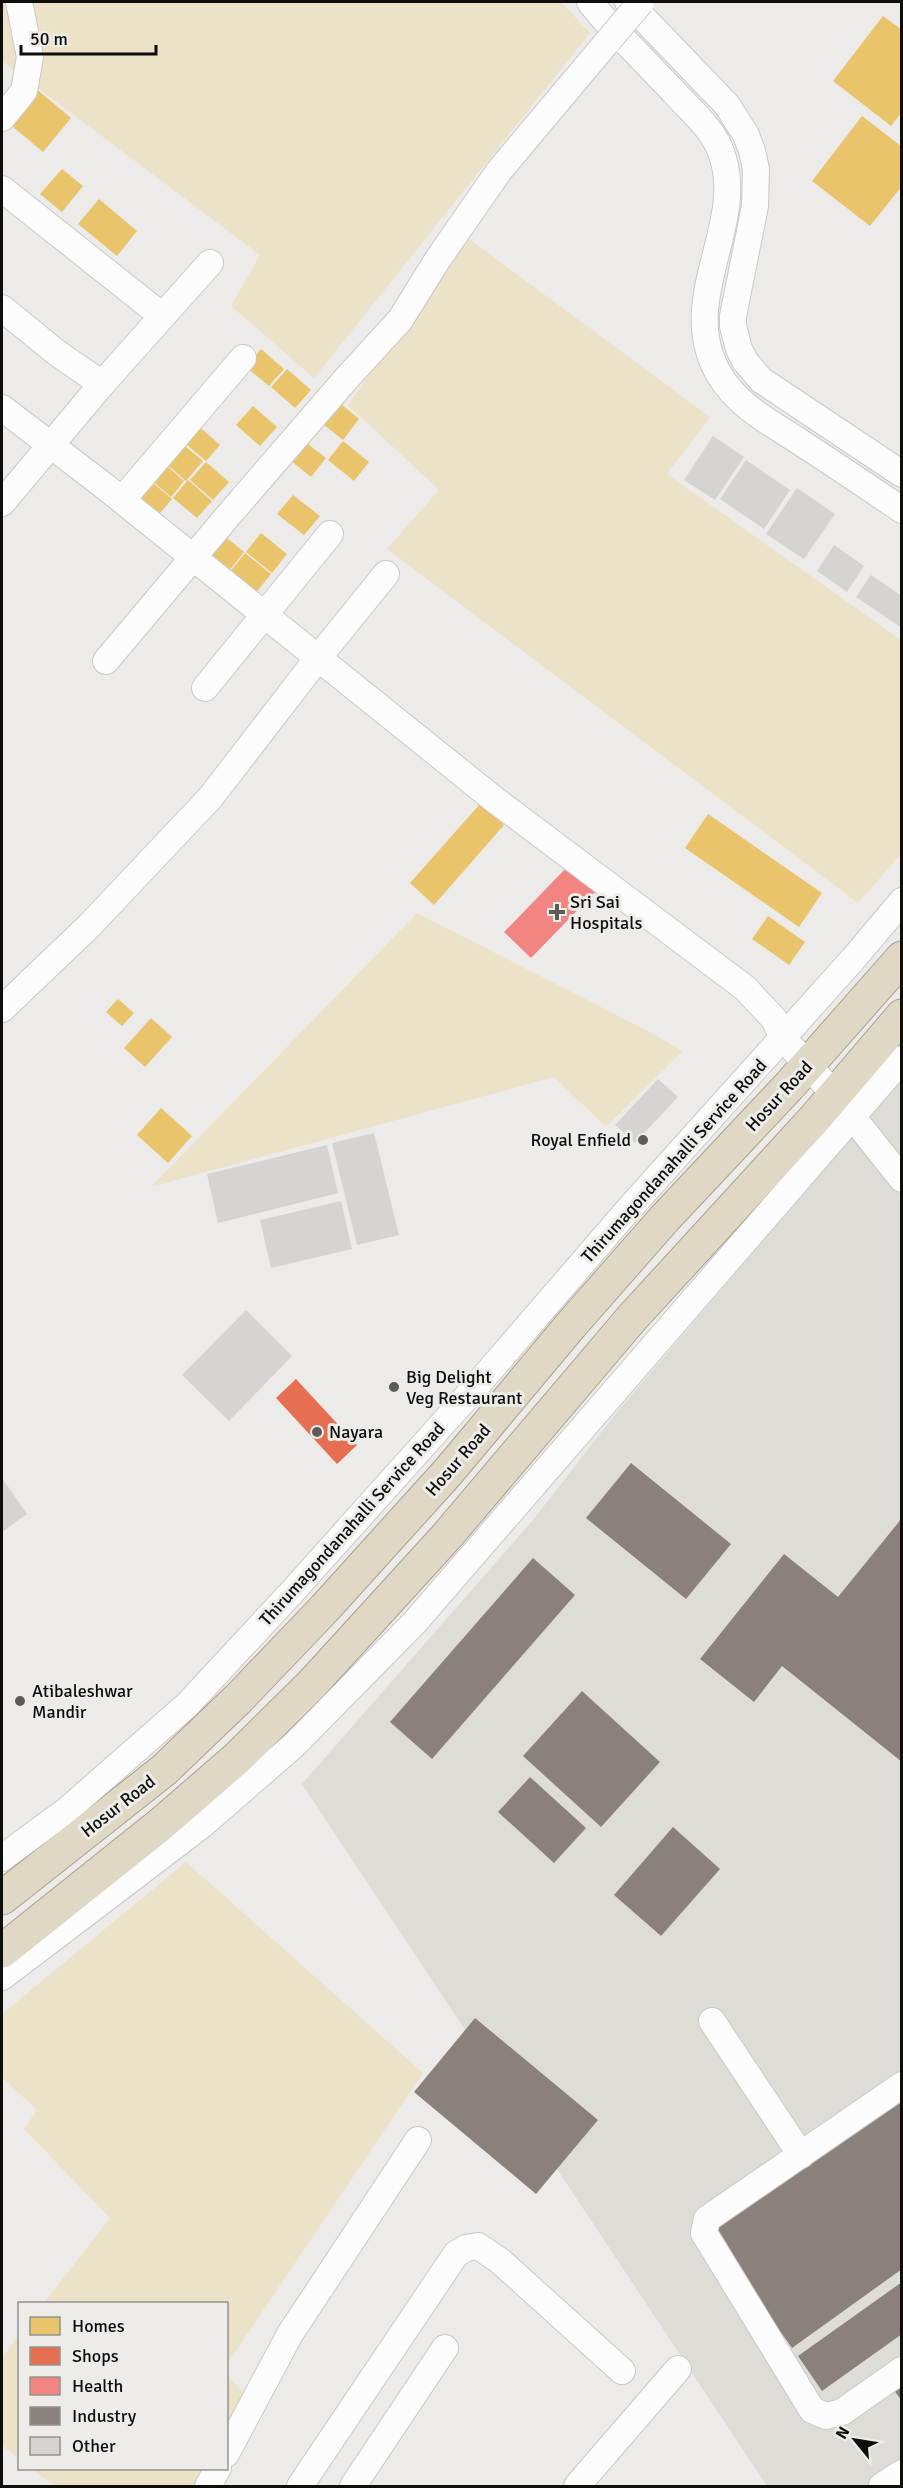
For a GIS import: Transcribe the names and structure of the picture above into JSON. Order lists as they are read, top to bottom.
{
  "streets": {
    "highway": ["Hosur Road"],
    "street": ["Thirumagondanahalli Service Road"]
  },
  "places": {
    "health": ["Sri Sai Hospitals"],
    "other": [
      "Royal Enfield",
      "Big Delight Veg Restaurant",
      "Nayara",
      "Atibaleshwar Mandir"
    ]
  },
  "legend": [
    "Homes",
    "Shops",
    "Health",
    "Industry",
    "Other"
  ],
  "scale_bar": "50 m",
  "north": "top left"
}
